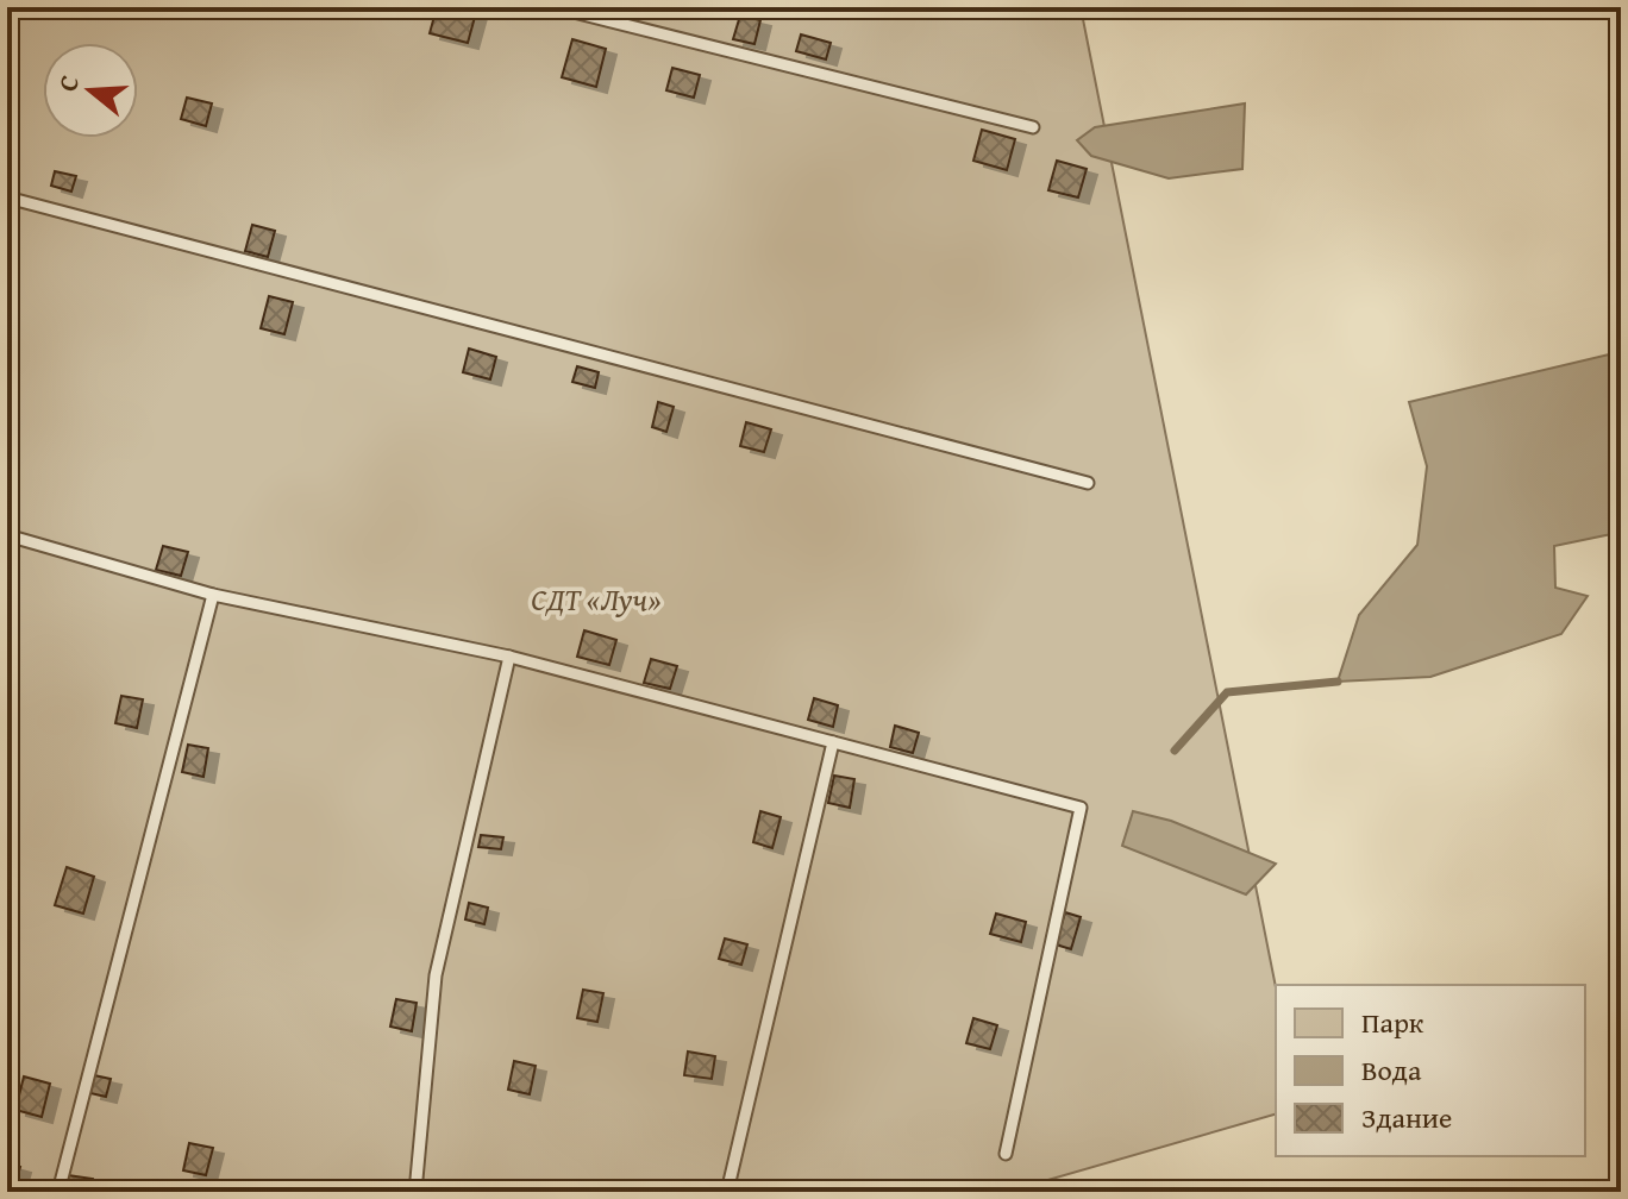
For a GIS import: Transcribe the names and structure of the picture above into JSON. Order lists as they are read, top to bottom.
{
  "parks": ["СДТ «Луч»"],
  "legend": ["Парк", "Вода", "Здание"],
  "north": "left"
}
